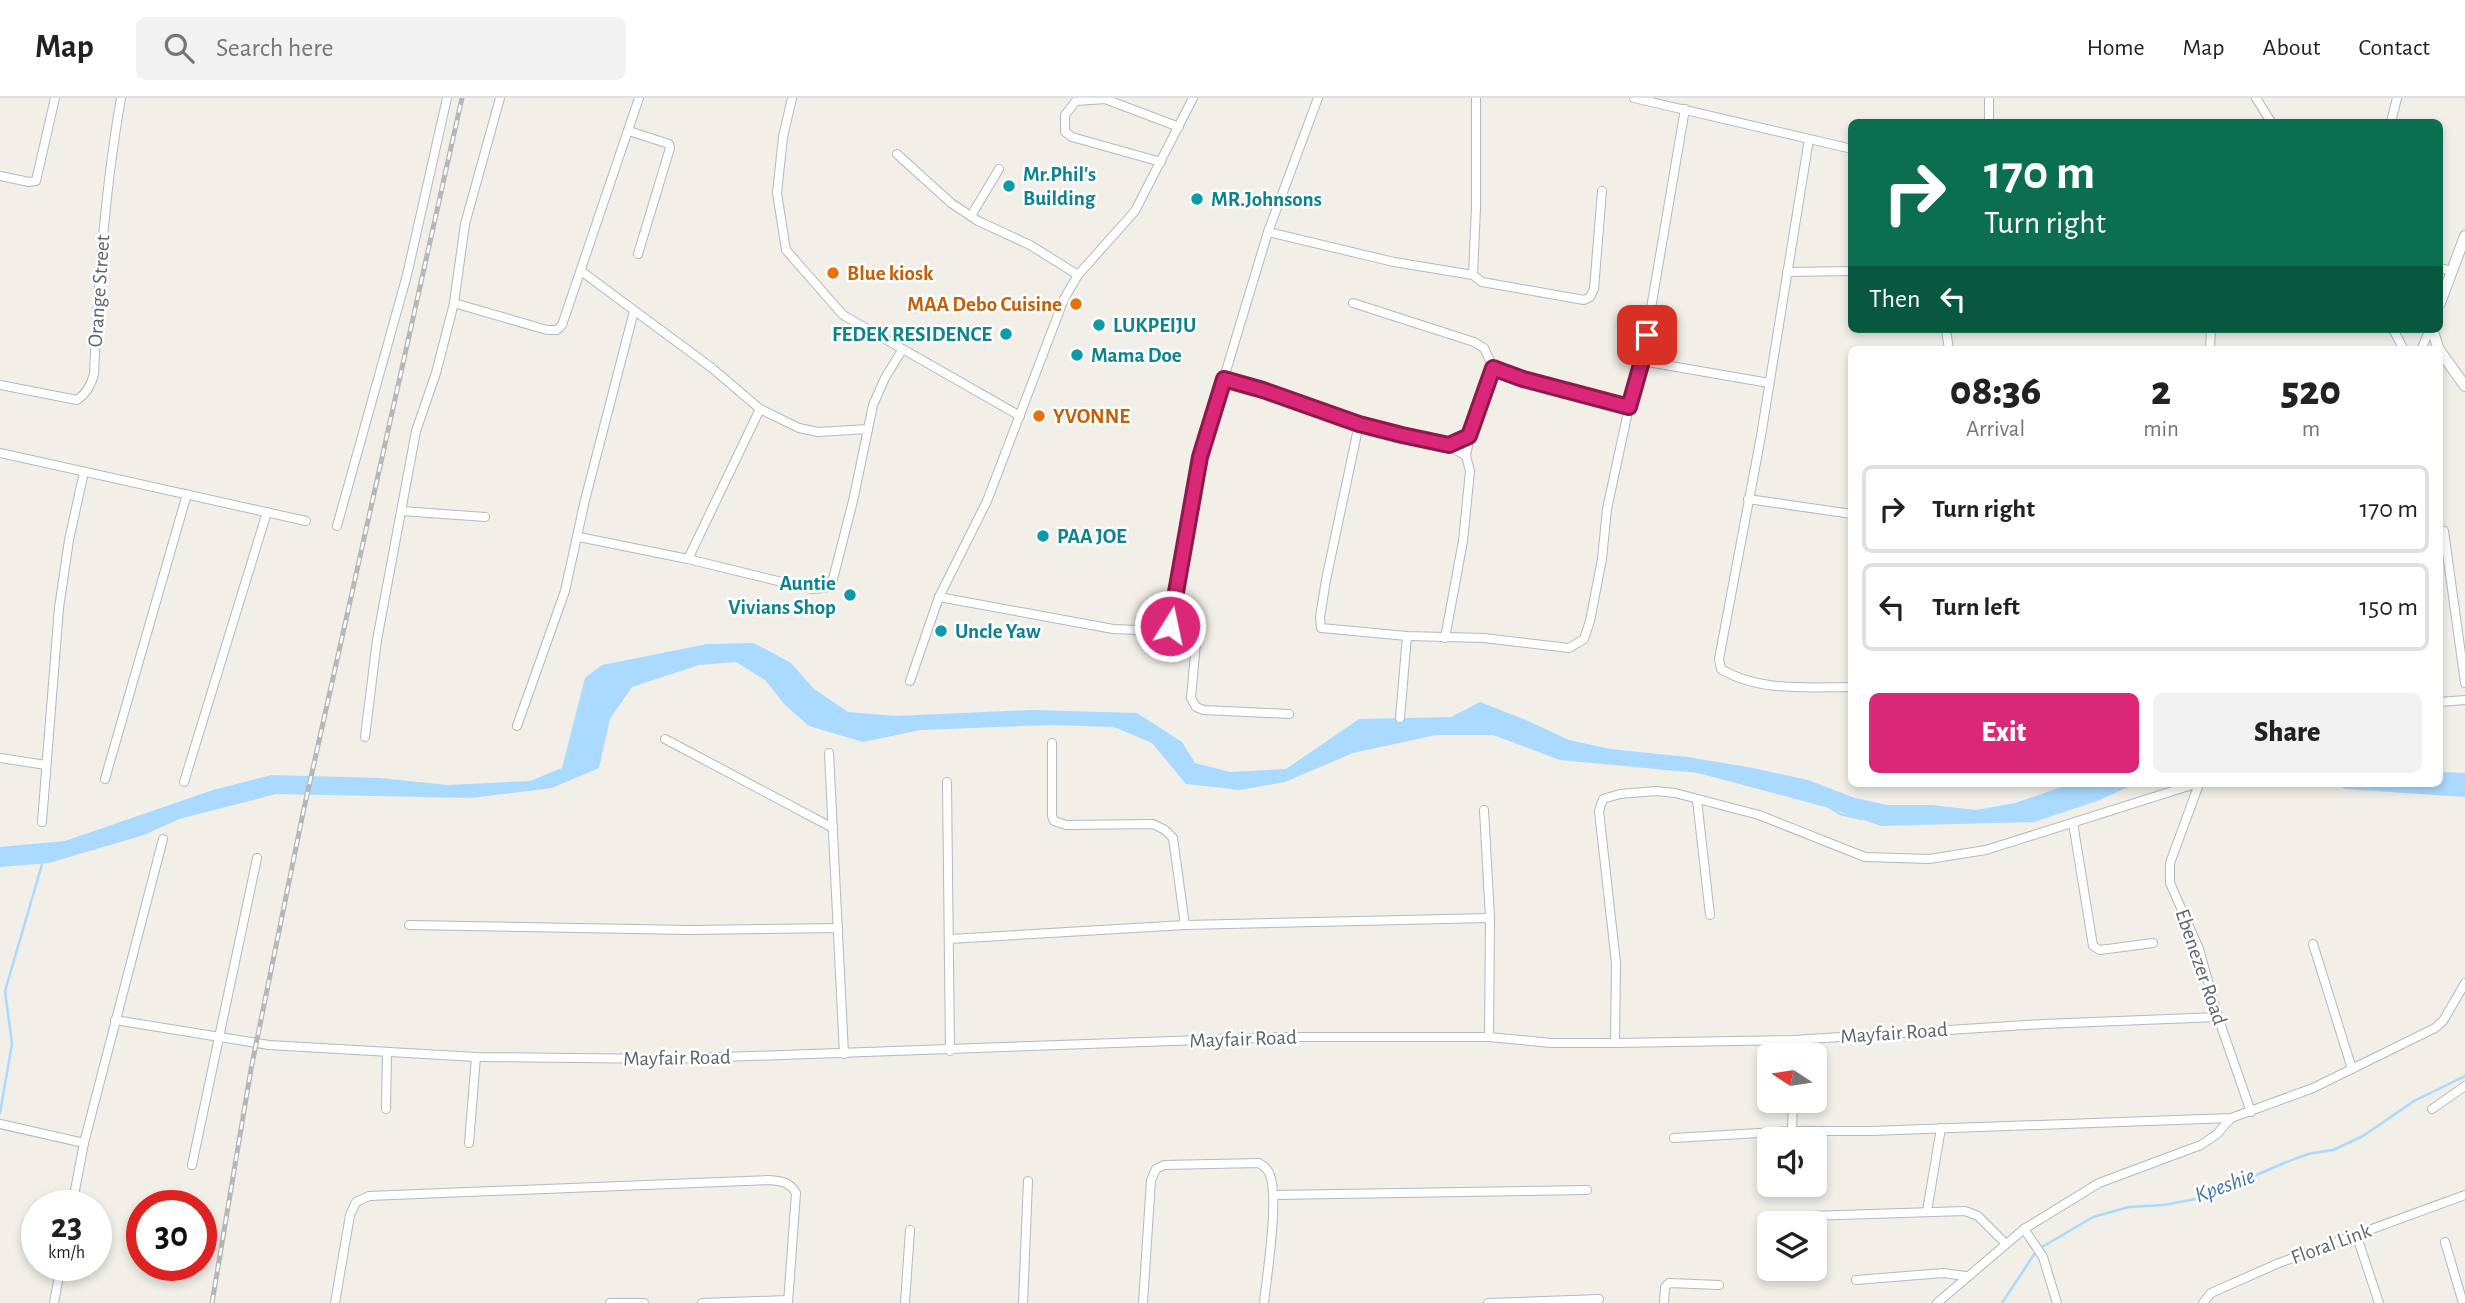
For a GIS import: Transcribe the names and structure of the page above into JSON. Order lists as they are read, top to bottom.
{
  "streets": {
    "street": [
      "Orange Street",
      "Ebenezer Road",
      "Mayfair Road",
      "Floral Link"
    ]
  },
  "crossings": [
    ["Ebenezer Road", "Mayfair Road"]
  ],
  "water": ["Kpeshie"],
  "places": [
    "Mr.Phil's Building",
    "MR.Johnsons",
    "Blue kiosk",
    "MAA Debo Cuisine",
    "LUKPEIJU",
    "FEDEK RESIDENCE",
    "Mama Doe",
    "YVONNE",
    "PAA JOE",
    "Auntie Vivians Shop",
    "Uncle Yaw"
  ],
  "north": "left",
  "page": {
    "header": "Map",
    "search": "Search here",
    "nav": [
      "Home",
      "Map",
      "About",
      "Contact"
    ],
    "turn": ["170 m", "Turn right"],
    "then": "Then",
    "eta": [
      "08:36",
      "Arrival",
      "2",
      "min",
      "520",
      "m"
    ],
    "list": [
      {
        "name": "Turn right",
        "value": "170 m"
      },
      {
        "name": "Turn left",
        "value": "150 m"
      }
    ],
    "buttons": ["Exit", "Share"],
    "speed": "23 km/h",
    "limit": "30"
  }
}
